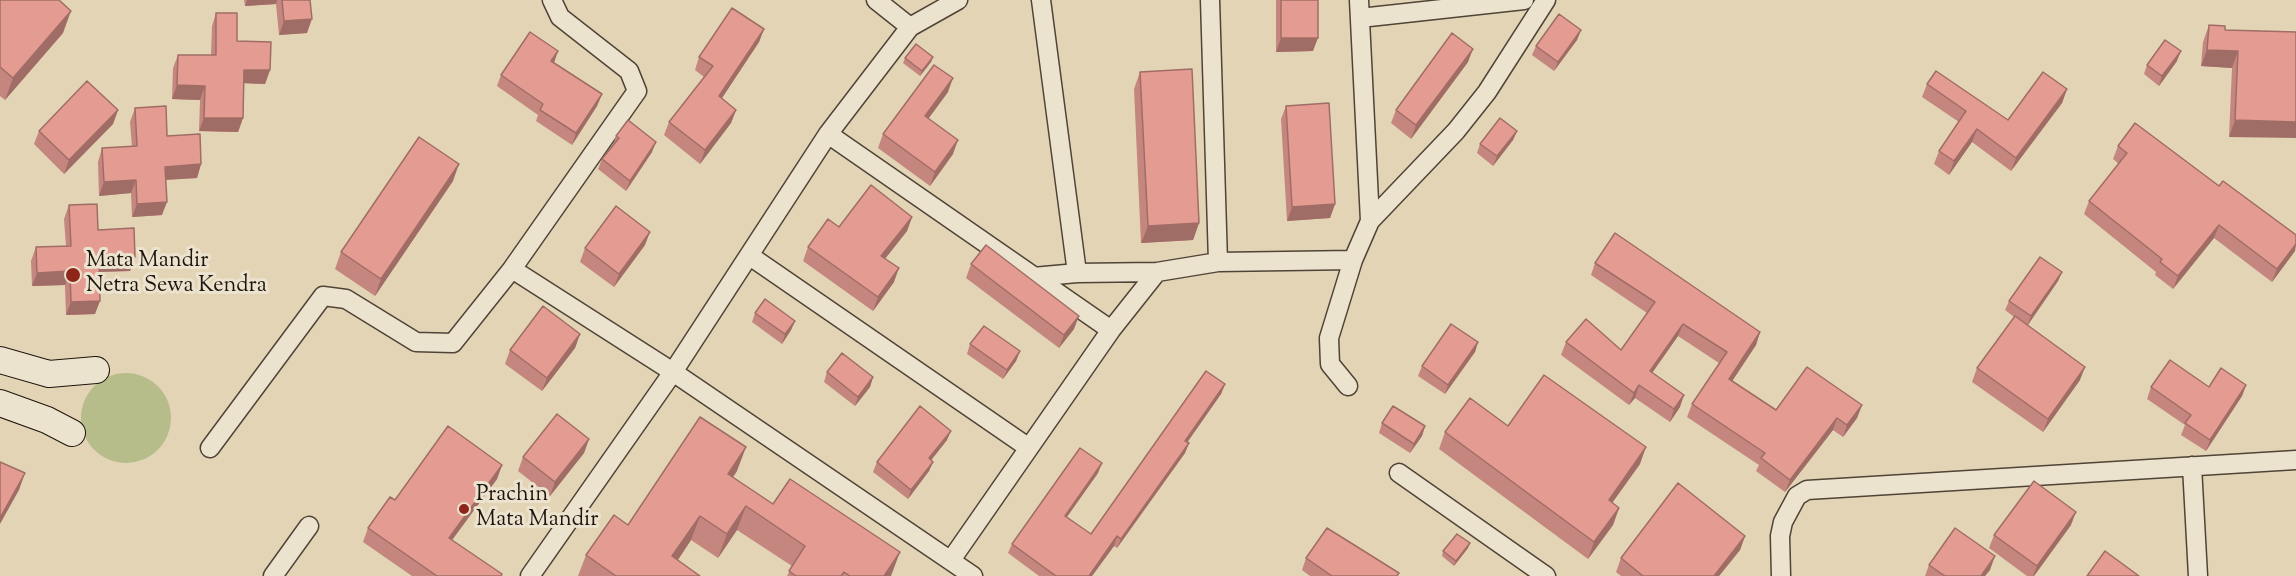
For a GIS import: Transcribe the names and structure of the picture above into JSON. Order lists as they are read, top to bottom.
{
  "places": ["Mata Mandir Netra Sewa Kendra", "Prachin Mata Mandir"]
}
